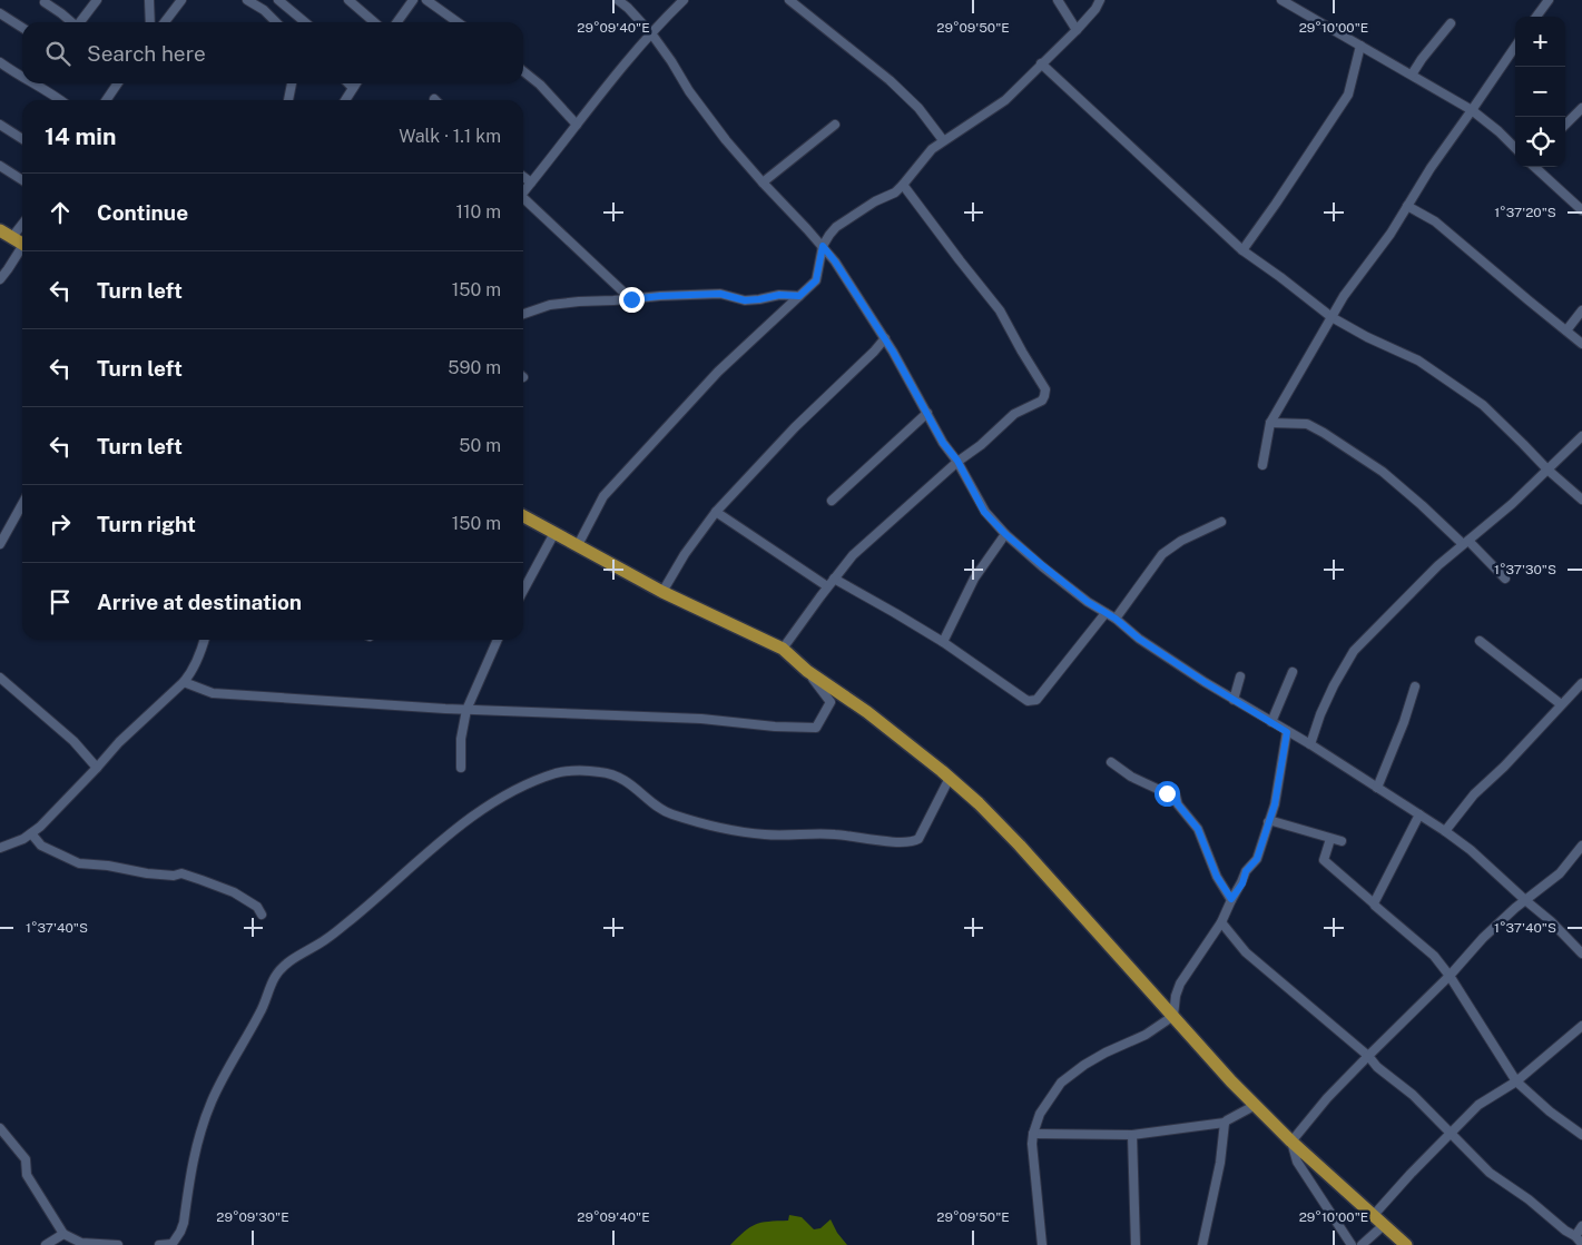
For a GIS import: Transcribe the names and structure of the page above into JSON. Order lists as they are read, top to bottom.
{
  "page": {
    "map_buttons": ["+", "−"],
    "search": "Search here",
    "heading": ["14 min", "Walk · 1.1 km"],
    "list": [
      ["Continue", "110 m"],
      ["Turn left", "150 m"],
      ["Turn left", "590 m"],
      ["Turn left", "50 m"],
      ["Turn right", "150 m"],
      "Arrive at destination"
    ]
  },
  "coordinates": [
    "29°09'40\"E",
    "29°09'50\"E",
    "29°10'00\"E",
    "1°37'20\"S",
    "1°37'30\"S",
    "1°37'40\"S",
    "29°09'30\"E"
  ]
}
